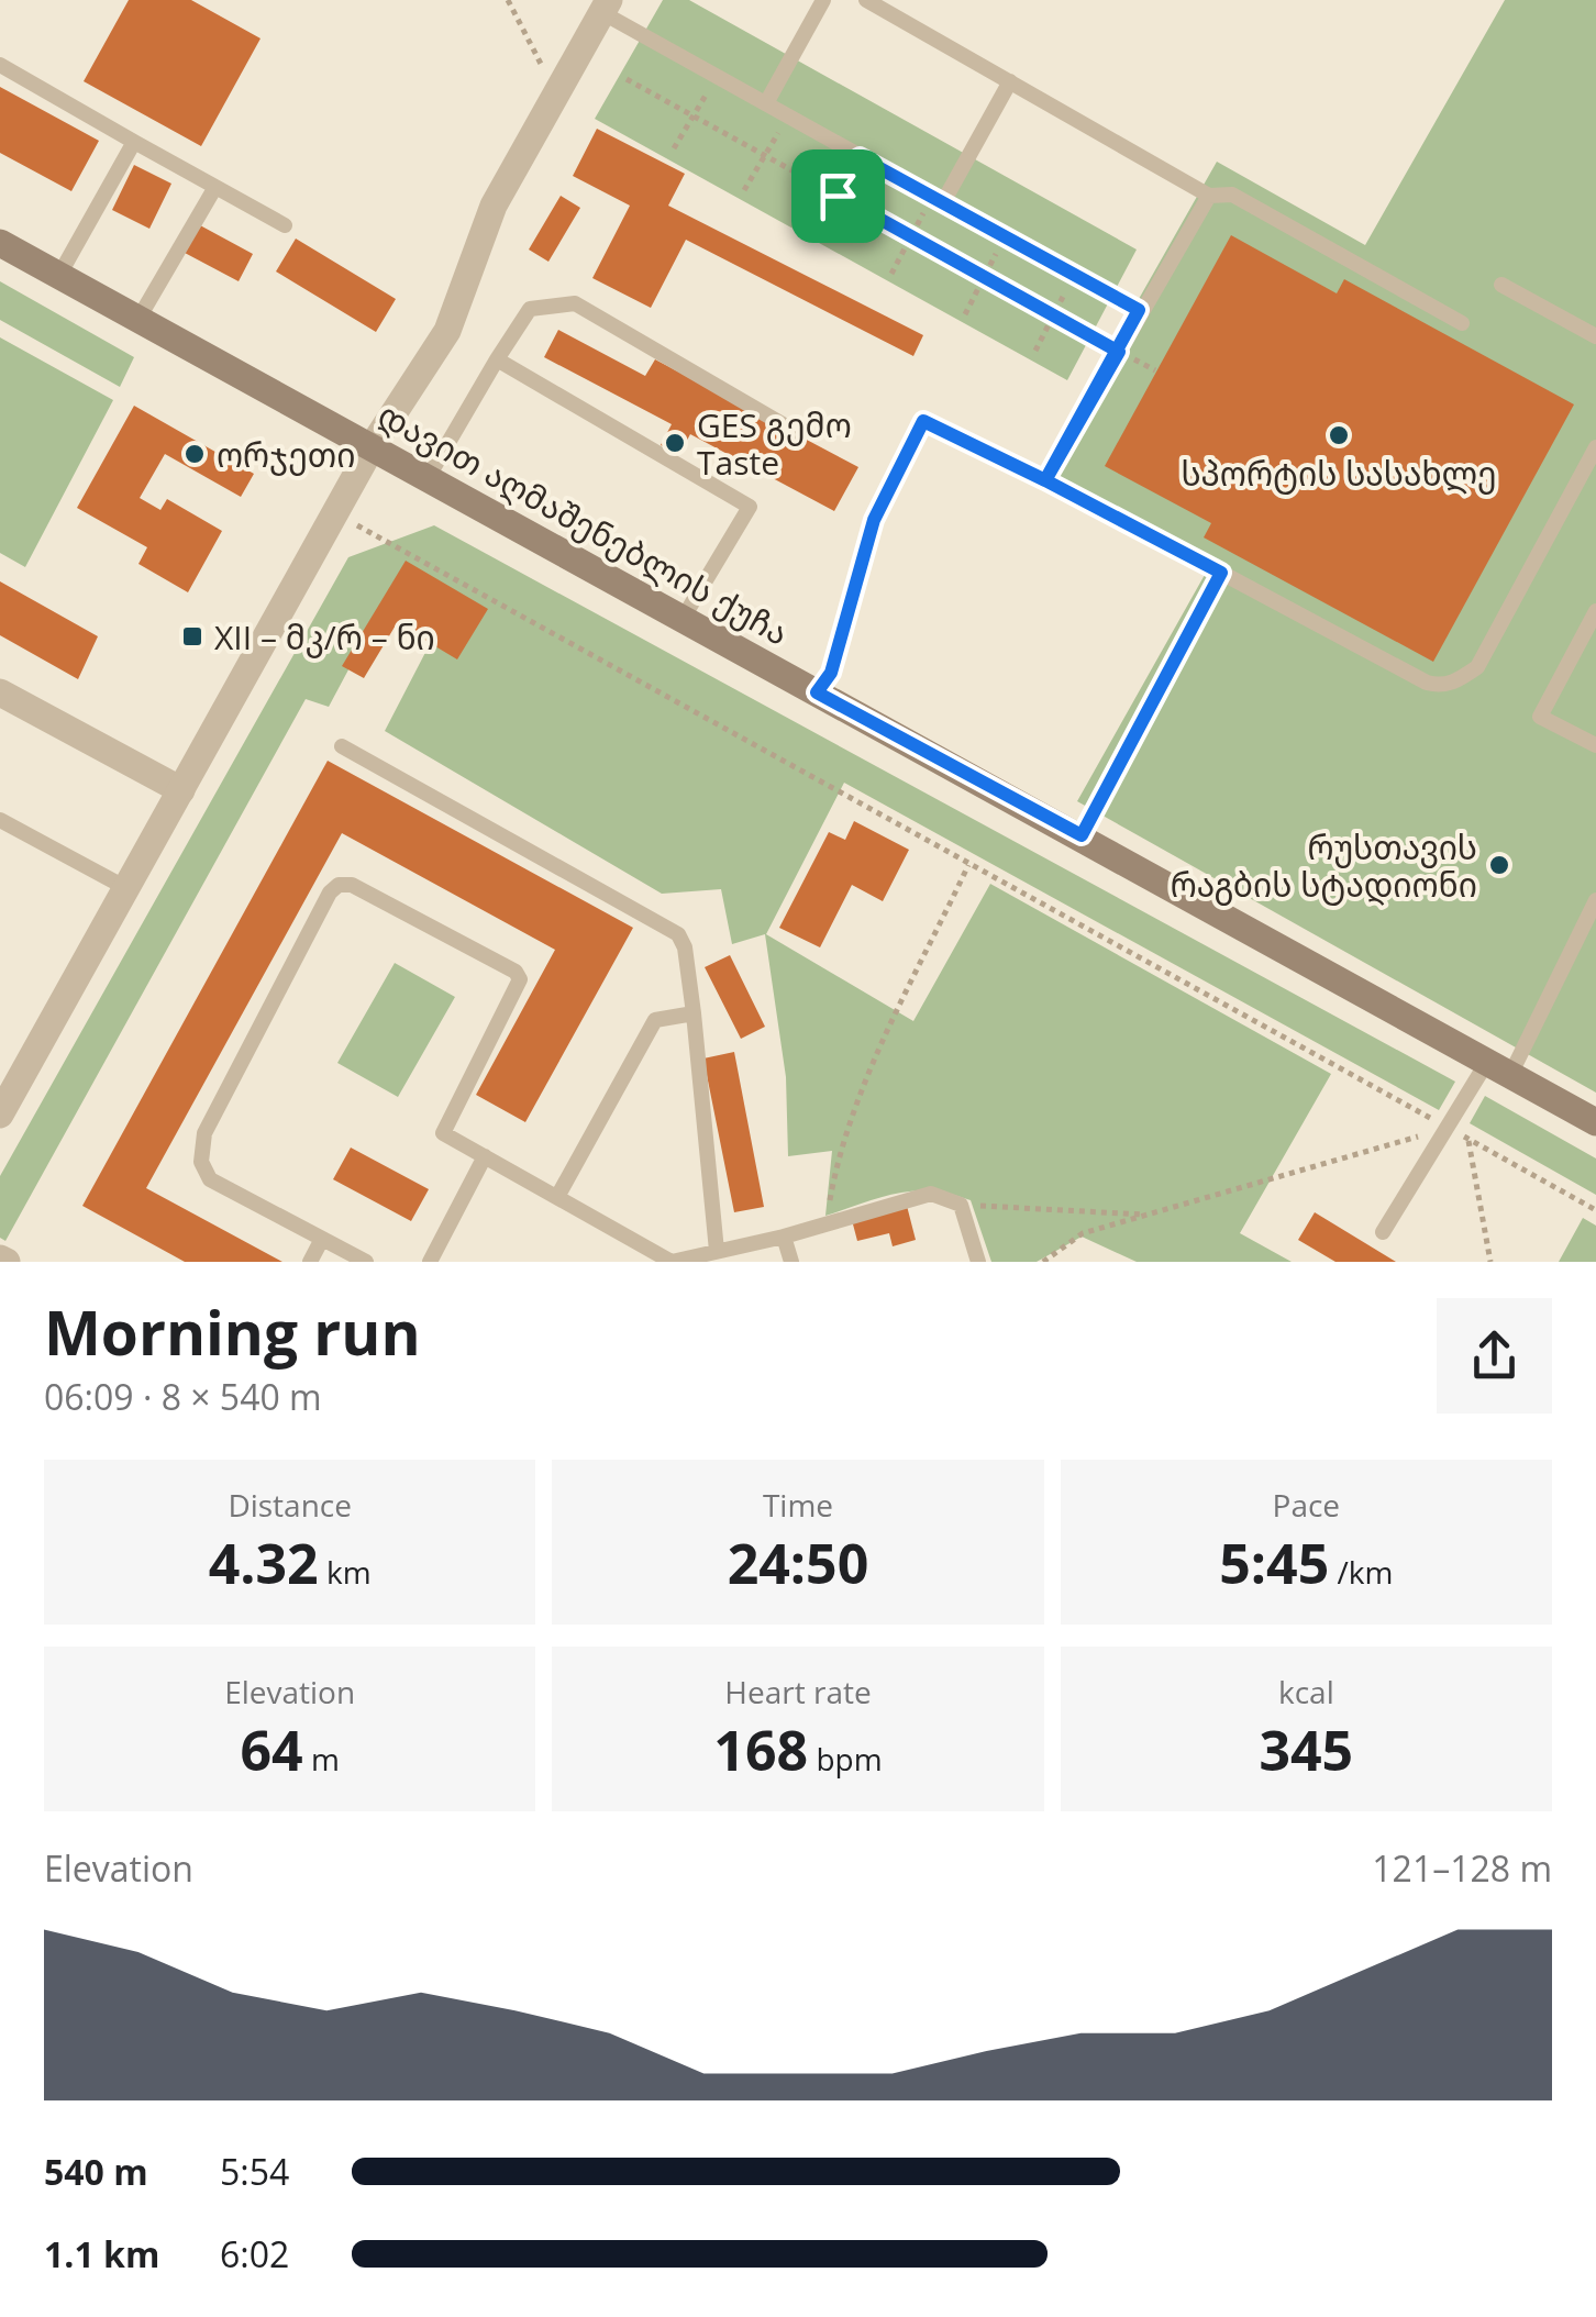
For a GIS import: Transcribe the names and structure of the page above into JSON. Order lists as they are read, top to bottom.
{
  "streets": {
    "main road": ["დავით აღმაშენებლის ქუჩა"]
  },
  "places": {
    "other": [
      "სპორტის სასახლე",
      "GES გემო Taste",
      "ორჯეთი",
      "რუსთავის რაგბის სტადიონი"
    ],
    "transit": ["XII – მკ/რ – ნი"]
  },
  "page": {
    "heading": ["Morning run", "06:09 · 8 × 540 m"],
    "stats": [
      ["Distance", "4.32 km"],
      ["Time", "24:50"],
      ["Pace", "5:45 /km"],
      ["Elevation", "64 m"],
      ["Heart rate", "168 bpm"],
      ["kcal", "345"]
    ],
    "chart": ["Elevation", "121–128 m"],
    "list": [
      {
        "name": "540 m",
        "note": "5:54"
      },
      {
        "name": "1.1 km",
        "note": "6:02"
      }
    ]
  }
}
